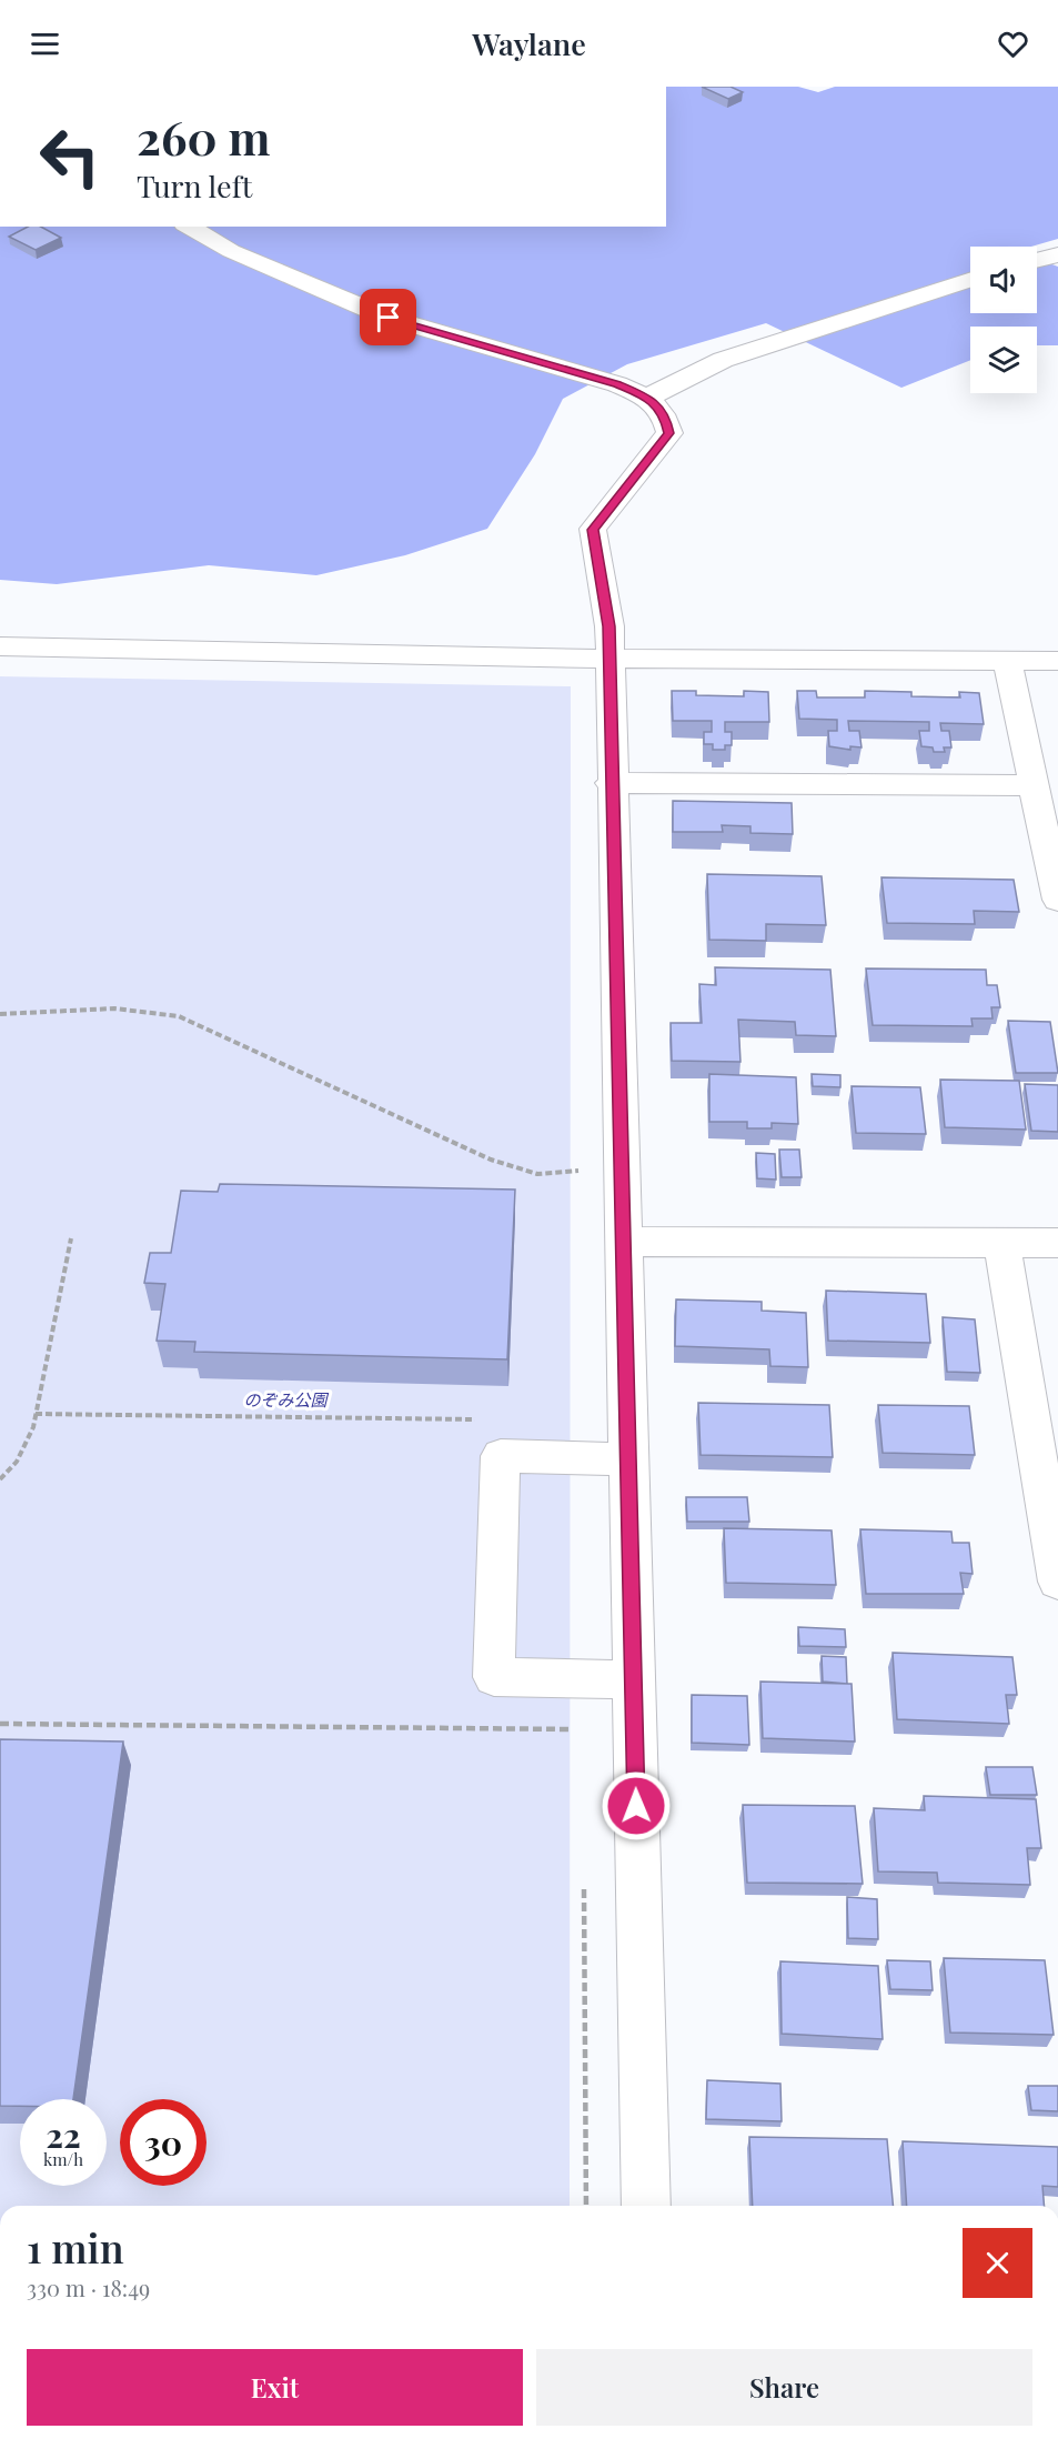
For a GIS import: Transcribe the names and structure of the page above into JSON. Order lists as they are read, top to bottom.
{
  "parks": ["のぞみ公園"],
  "page": {
    "header": "Waylane",
    "turn": ["260 m", "Turn left"],
    "speed": "22 km/h",
    "limit": "30",
    "heading": ["1 min", "330 m · 18:49"],
    "buttons": ["Exit", "Share"]
  }
}
